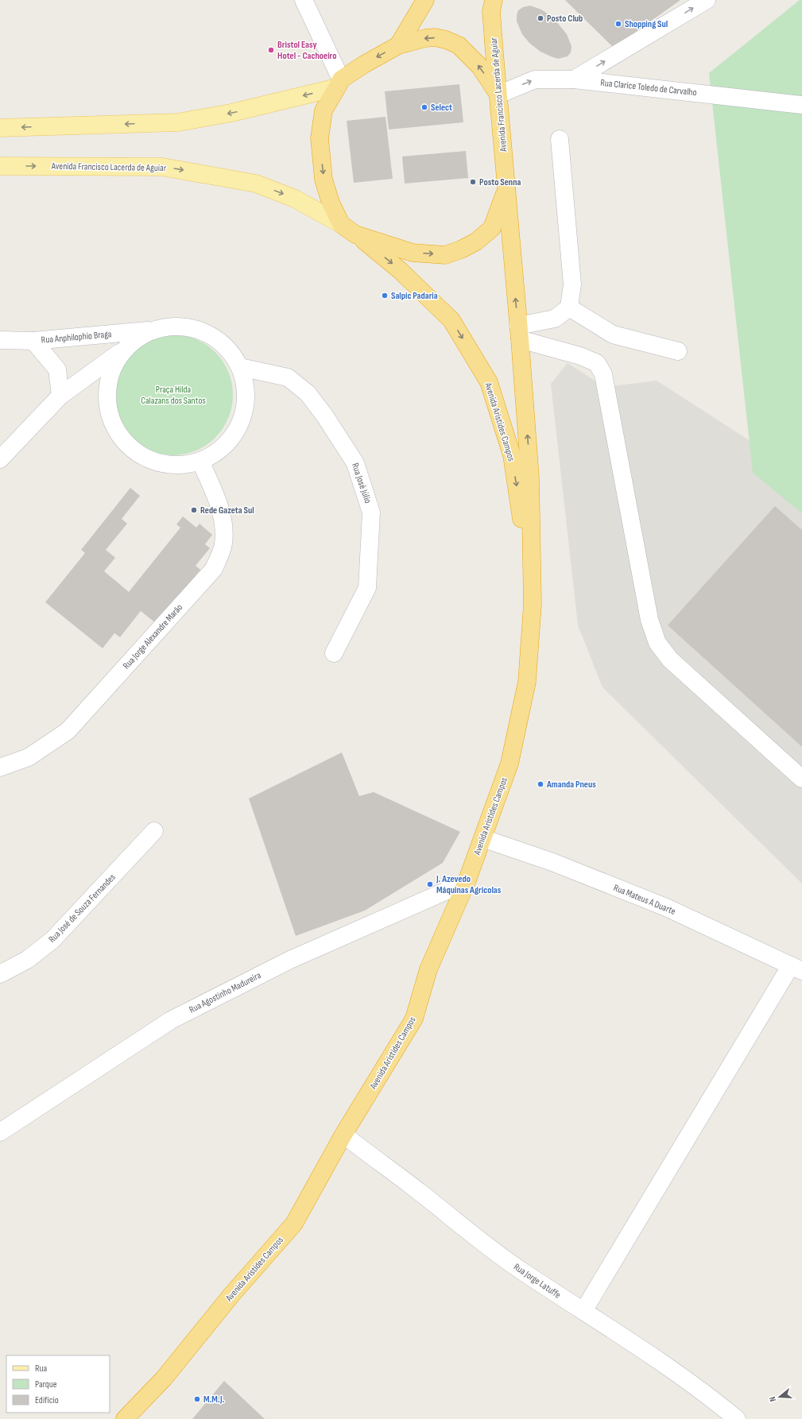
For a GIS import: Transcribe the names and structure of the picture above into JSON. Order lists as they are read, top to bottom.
{
  "streets": {
    "highway": ["Avenida Francisco Lacerda de Aguiar", "Avenida Aristides Campos"],
    "street": [
      "Rua Clarice Toledo de Carvalho",
      "Rua Anphilophio Braga",
      "Rua José Júlio",
      "Rua Jorge Alexandre Marão",
      "Rua Mateus A Duarte",
      "Rua José de Souza Fernandes",
      "Rua Agostinho Madureira",
      "Rua Jorge Latuffe"
    ]
  },
  "crossings": [
    ["Rua Clarice Toledo de Carvalho", "Avenida Francisco Lacerda de Aguiar"],
    ["Avenida Francisco Lacerda de Aguiar", "Avenida Aristides Campos"],
    ["Avenida Aristides Campos", "Rua Mateus A Duarte"],
    ["Avenida Aristides Campos", "Rua Agostinho Madureira"],
    ["Avenida Aristides Campos", "Rua Jorge Latuffe"]
  ],
  "one_way": ["Avenida Francisco Lacerda de Aguiar"],
  "parks": ["Praça Hilda Calazans dos Santos"],
  "places": [
    "Posto Club",
    "Shopping Sul",
    "Bristol Easy Hotel - Cachoeiro",
    "Select",
    "Posto Senna",
    "Salpic Padaria",
    "Rede Gazeta Sul",
    "Amanda Pneus",
    "J. Azevedo Máquinas Agrícolas",
    "M.M.J."
  ],
  "legend": ["Rua", "Parque", "Edifício"],
  "north": "left"
}
